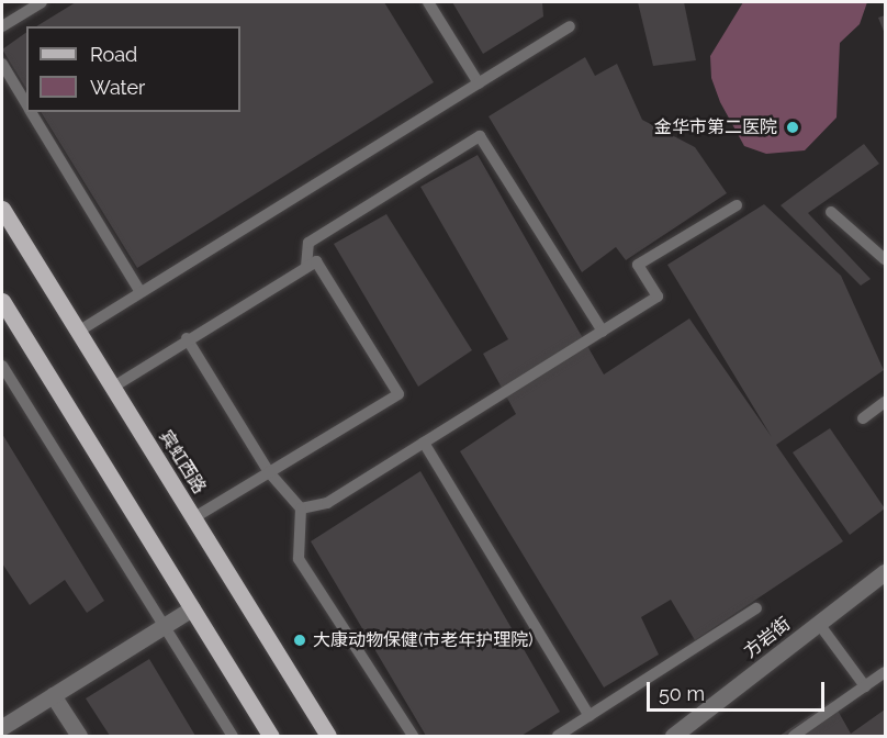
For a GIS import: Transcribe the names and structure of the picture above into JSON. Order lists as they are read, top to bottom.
{
  "streets": {
    "main road": ["宾虹西路"],
    "street": ["方岩街"]
  },
  "places": ["金华市第二医院", "大康动物保健(市老年护理院)"],
  "legend": ["Road", "Water"],
  "scale_bar": "50 m"
}
